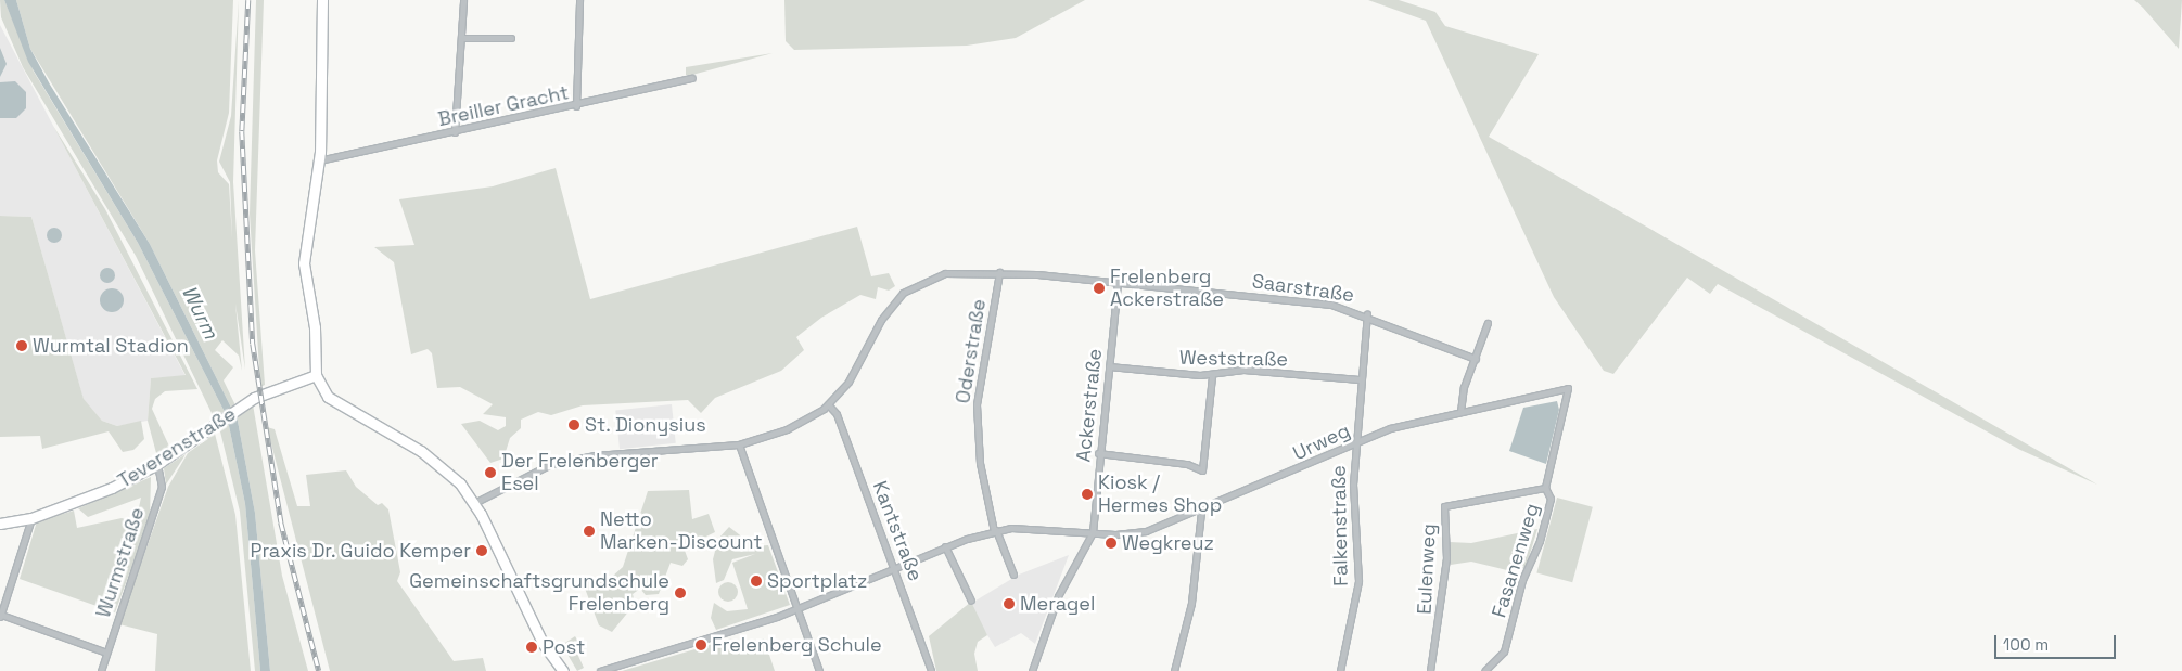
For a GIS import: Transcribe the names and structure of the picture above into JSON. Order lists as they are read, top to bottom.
{
  "streets": {
    "main road": ["Teverenstraße"],
    "street": [
      "Breiller Gracht",
      "Saarstraße",
      "Oderstraße",
      "Weststraße",
      "Ackerstraße",
      "Urweg",
      "Falkenstraße",
      "Kantstraße",
      "Fasanenweg",
      "Wurmstraße",
      "Eulenweg"
    ]
  },
  "crossings": [
    ["Saarstraße", "Oderstraße"],
    ["Saarstraße", "Ackerstraße"],
    ["Saarstraße", "Falkenstraße"],
    ["Saarstraße", "Kantstraße"],
    ["Oderstraße", "Urweg"],
    ["Weststraße", "Ackerstraße"],
    ["Weststraße", "Falkenstraße"],
    ["Ackerstraße", "Urweg"],
    ["Urweg", "Falkenstraße"],
    ["Urweg", "Kantstraße"],
    ["Urweg", "Fasanenweg"],
    ["Teverenstraße", "Wurmstraße"],
    ["Fasanenweg", "Eulenweg"]
  ],
  "water": ["Wurm"],
  "places": [
    "Frelenberg Ackerstraße",
    "Wurmtal Stadion",
    "St. Dionysius",
    "Der Frelenberger Esel",
    "Kiosk / Hermes Shop",
    "Netto Marken-Discount",
    "Wegkreuz",
    "Praxis Dr. Guido Kemper",
    "Sportplatz",
    "Gemeinschaftsgrundschule Frelenberg",
    "Meragel",
    "Frelenberg Schule",
    "Post"
  ],
  "scale_bar": "100 m"
}
